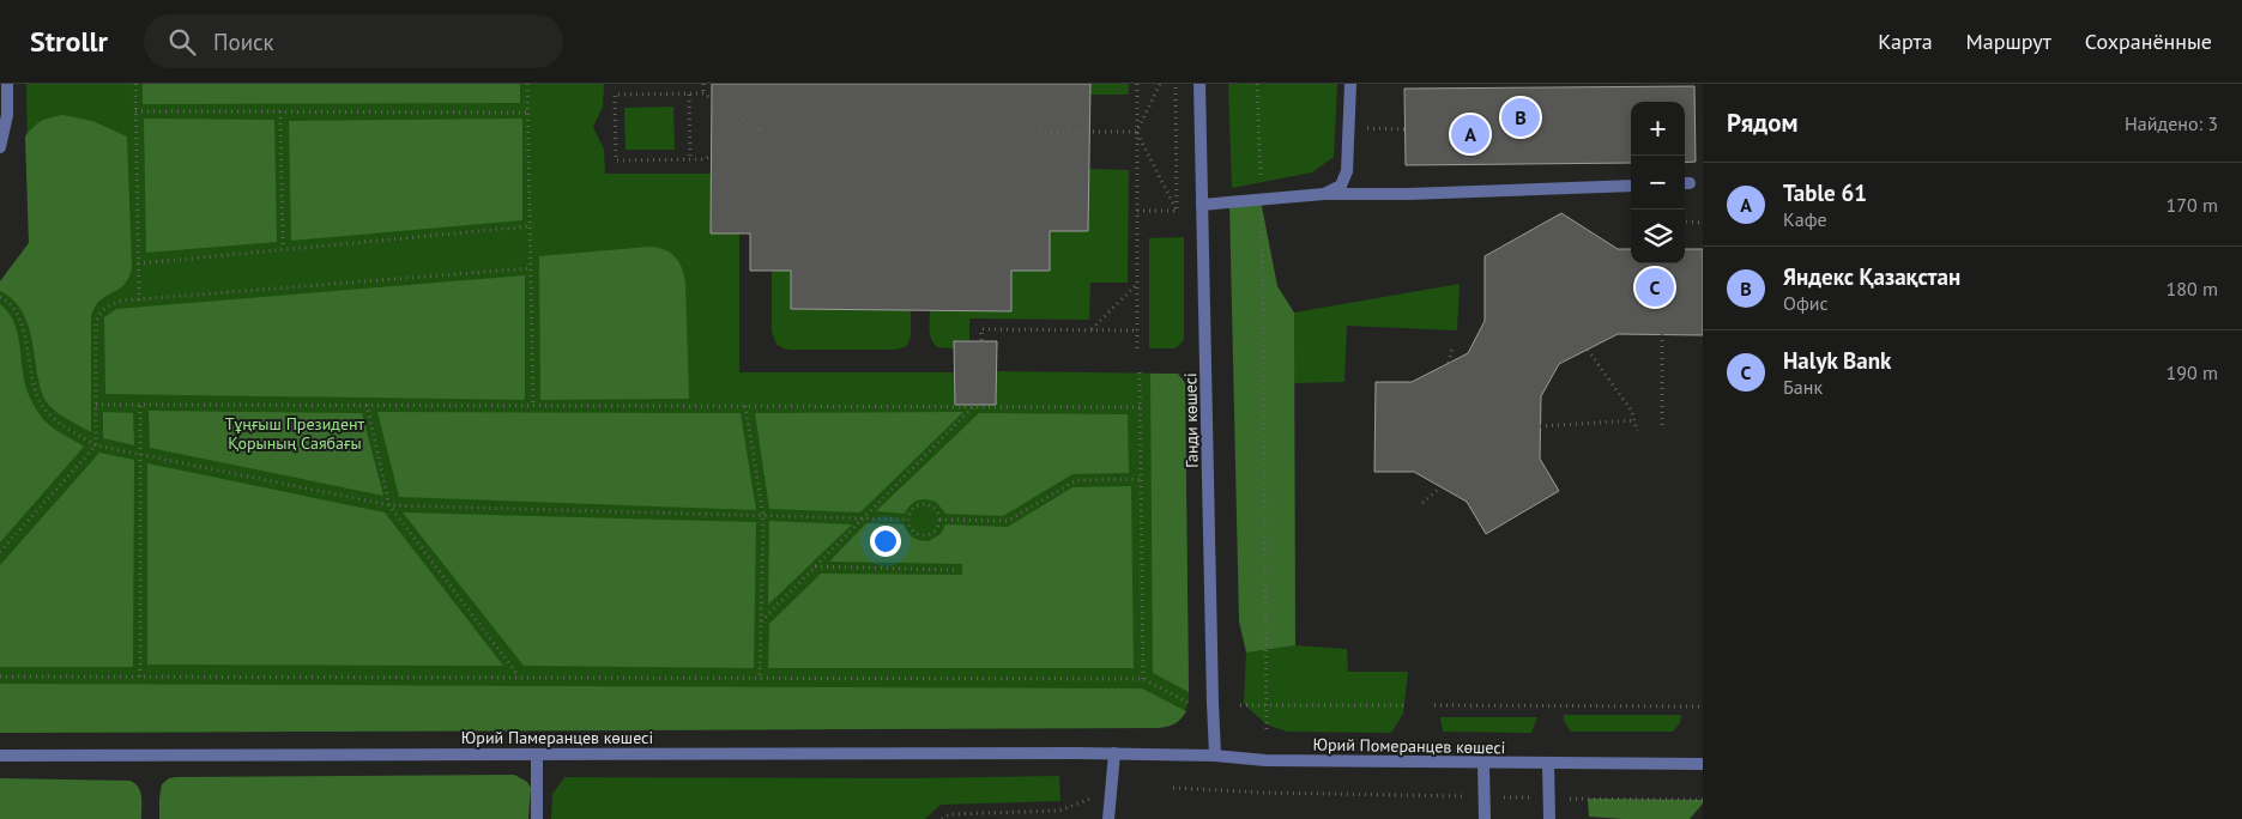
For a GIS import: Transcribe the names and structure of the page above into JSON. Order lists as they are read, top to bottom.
{
  "streets": {
    "street": ["Ганди көшесі", "Юрий Памеранцев көшесі", "Юрий Померанцев көшесі"]
  },
  "crossings": [
    ["Ганди көшесі", "Юрий Померанцев көшесі"],
    ["Юрий Памеранцев көшесі", "Юрий Померанцев көшесі"]
  ],
  "parks": ["Тұңғыш Президент Қорының Саябағы"],
  "page": {
    "header": "Strollr",
    "search": "Поиск",
    "nav": ["Карта", "Маршрут", "Сохранённые"],
    "heading": ["Рядом", "Найдено: 3"],
    "pins": ["B", "A", "C"],
    "map_buttons": ["+", "−"],
    "list": [
      {
        "mark": "A",
        "name": "Table 61",
        "note": "Кафе",
        "value": "170 m"
      },
      {
        "mark": "B",
        "name": "Яндекс Қазақстан",
        "note": "Офис",
        "value": "180 m"
      },
      {
        "mark": "C",
        "name": "Halyk Bank",
        "note": "Банк",
        "value": "190 m"
      }
    ]
  }
}
